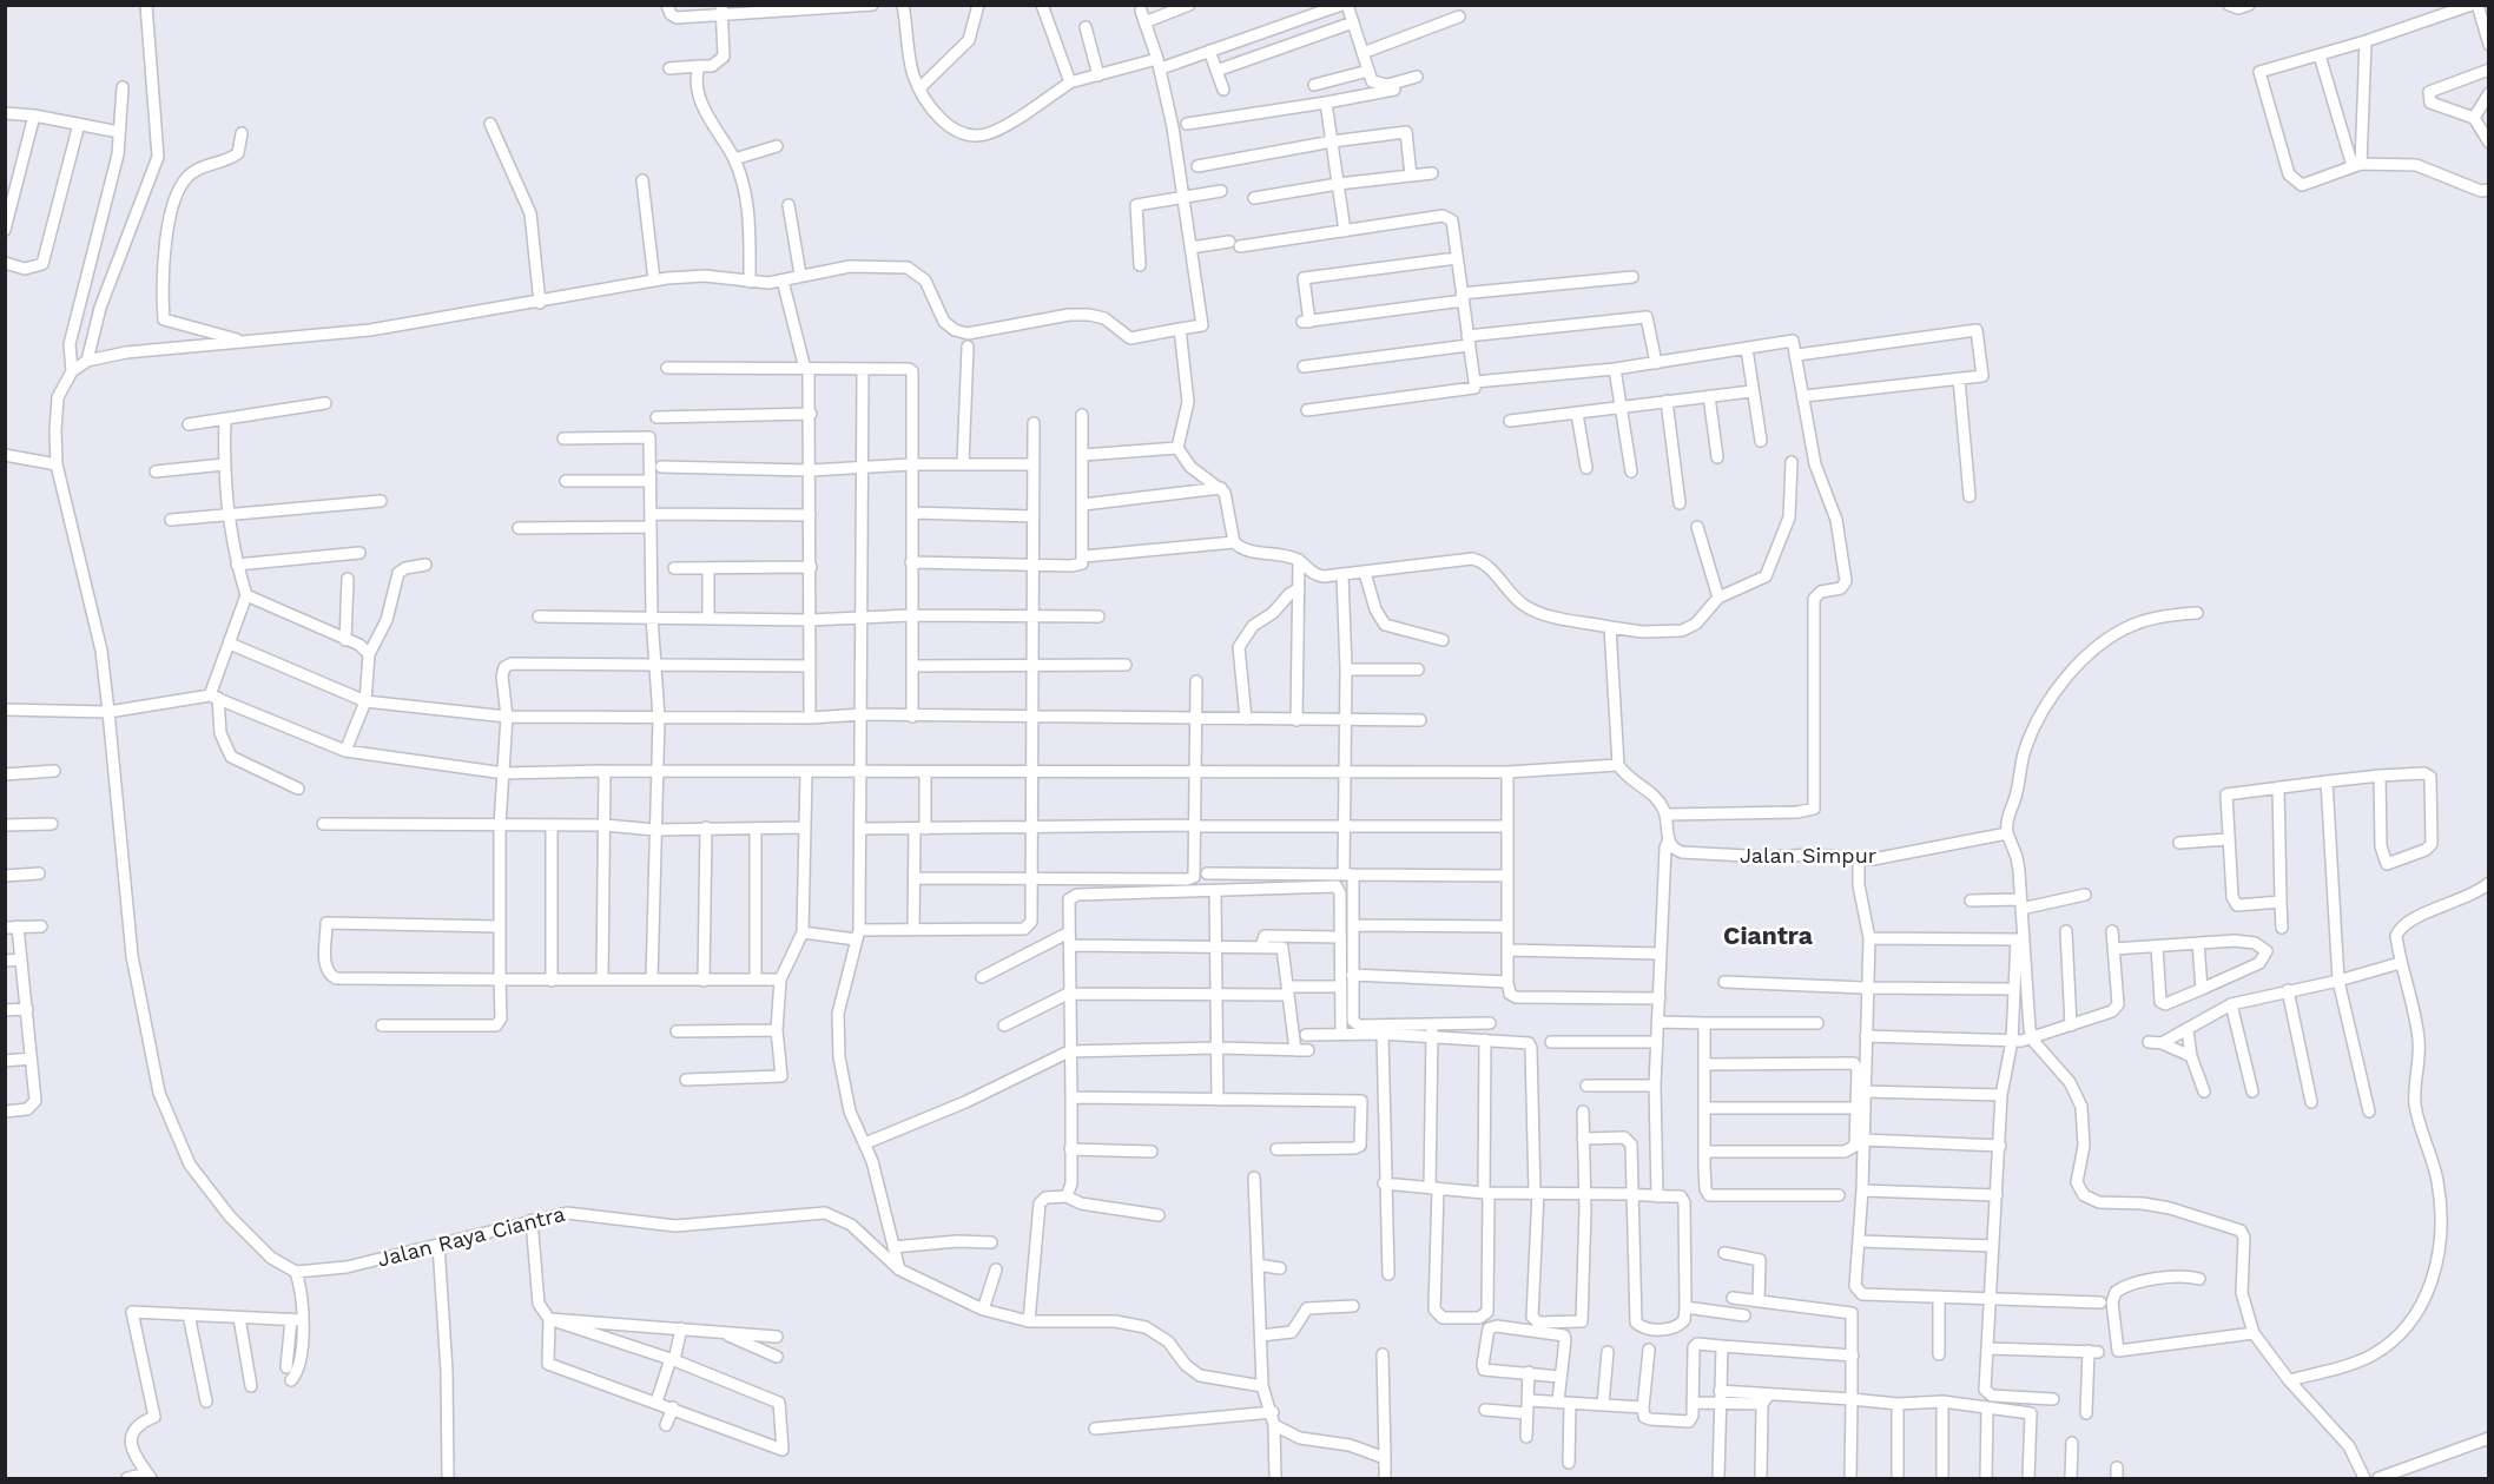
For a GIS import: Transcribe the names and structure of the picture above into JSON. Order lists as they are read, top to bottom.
{
  "streets": {
    "street": ["Jalan Simpur", "Jalan Raya Ciantra"]
  },
  "districts": ["Ciantra"]
}
